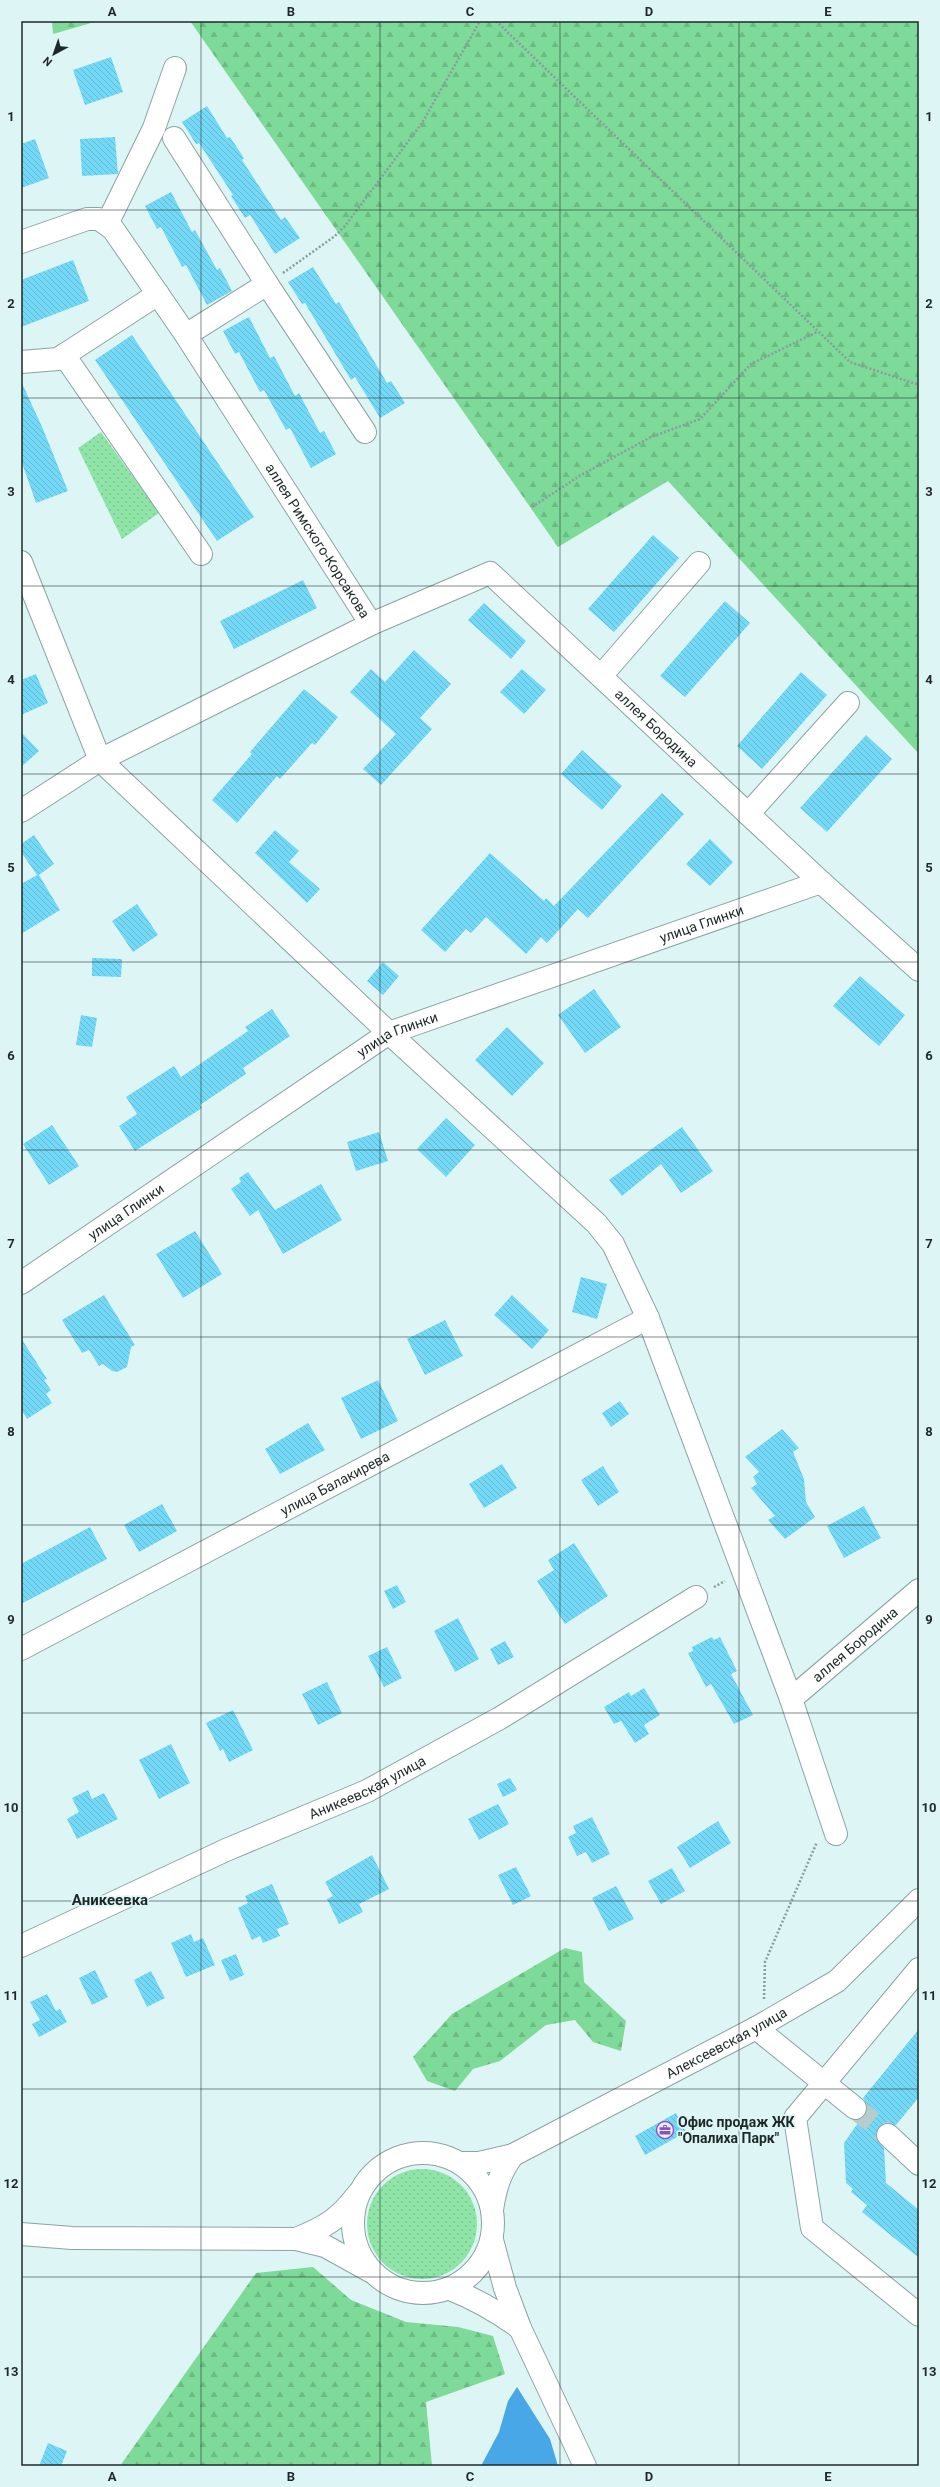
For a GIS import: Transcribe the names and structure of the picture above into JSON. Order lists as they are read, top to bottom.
{
  "streets": {
    "street": [
      "аллея Римского-Корсакова",
      "аллея Бородина",
      "улица Глинки",
      "улица Балакирева",
      "Аникеевская улица",
      "Алексеевская улица"
    ]
  },
  "crossings": [
    ["аллея Римского-Корсакова", "аллея Бородина"],
    ["аллея Бородина", "улица Глинки"]
  ],
  "districts": ["Аникеевка"],
  "places": {
    "office": ["Офис продаж ЖК \"Опалиха Парк\""]
  },
  "north": "bottom left",
  "grid": {
    "columns": [
      "A",
      "B",
      "C",
      "D",
      "E"
    ],
    "rows": [
      "1",
      "2",
      "3",
      "4",
      "5",
      "6",
      "7",
      "8",
      "9",
      "10",
      "11",
      "12",
      "13"
    ]
  }
}
